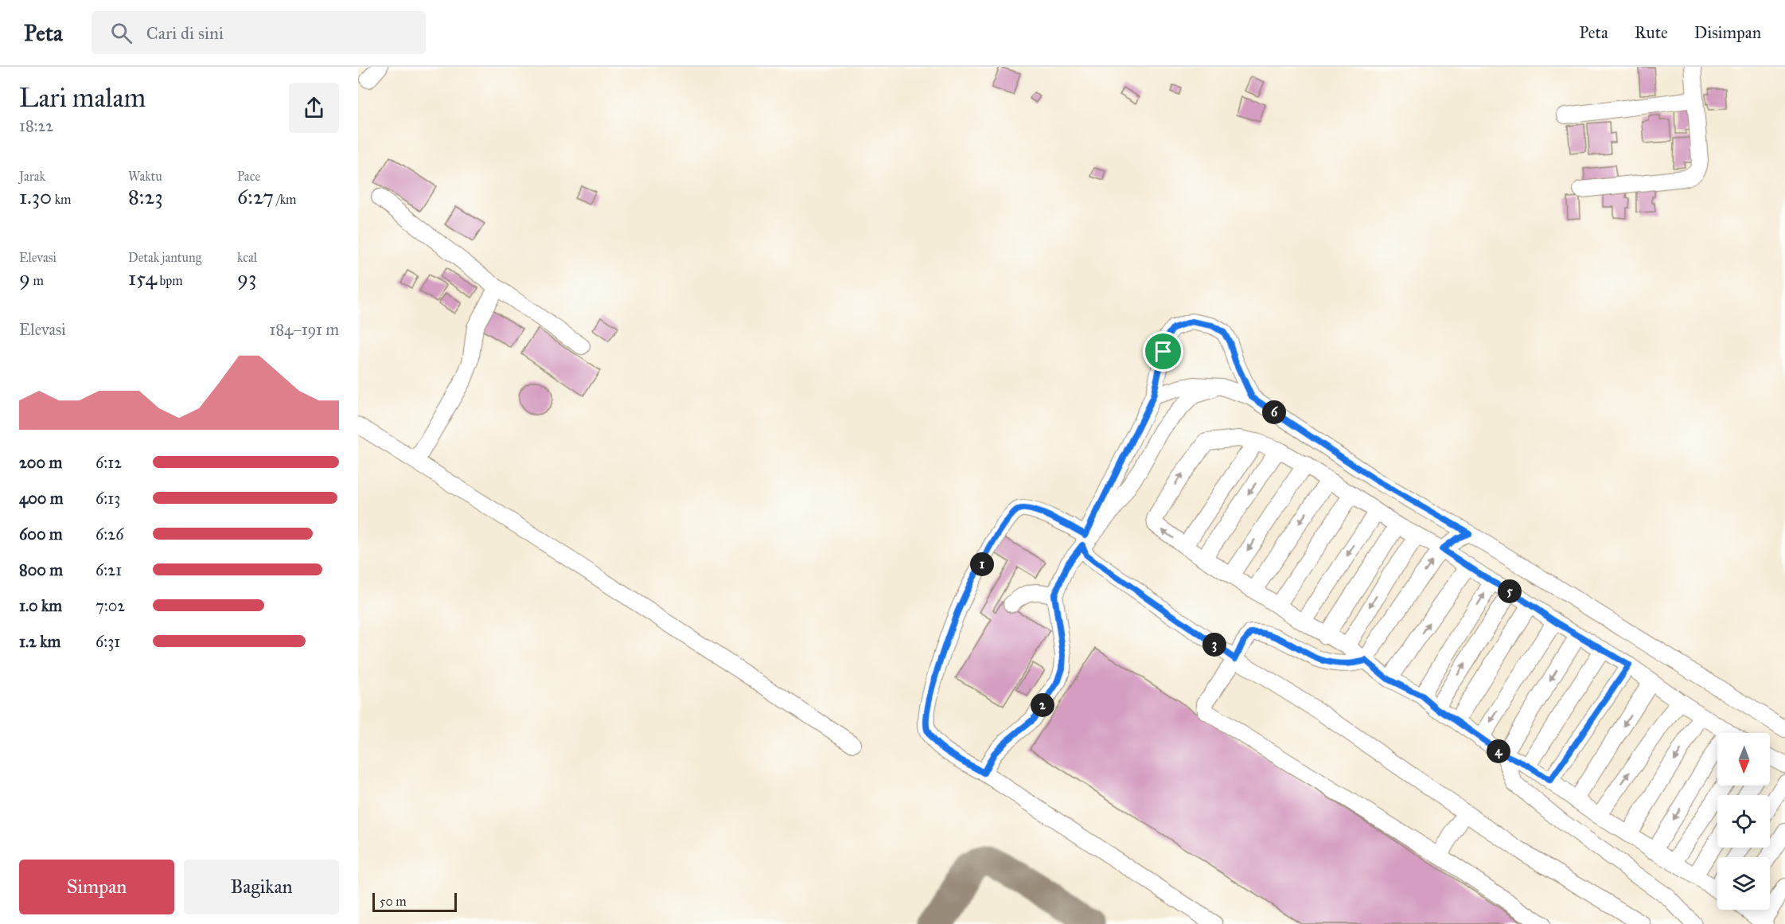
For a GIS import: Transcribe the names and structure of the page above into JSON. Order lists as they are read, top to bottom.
{
  "scale_bar": "50 m",
  "north": "bottom",
  "page": {
    "header": "Peta",
    "search": "Cari di sini",
    "nav": ["Peta", "Rute", "Disimpan"],
    "heading": ["Lari malam", "18:22"],
    "stats": [
      ["Jarak", "1.30 km"],
      ["Waktu", "8:23"],
      ["Pace", "6:27 /km"],
      ["Elevasi", "9 m"],
      ["Detak jantung", "154 bpm"],
      ["kcal", "93"]
    ],
    "chart": ["Elevasi", "184–191 m"],
    "pins": [
      "6",
      "1",
      "5",
      "3",
      "2",
      "4"
    ],
    "list": [
      {
        "name": "200 m",
        "note": "6:12"
      },
      {
        "name": "400 m",
        "note": "6:13"
      },
      {
        "name": "600 m",
        "note": "6:26"
      },
      {
        "name": "800 m",
        "note": "6:21"
      },
      {
        "name": "1.0 km",
        "note": "7:02"
      },
      {
        "name": "1.2 km",
        "note": "6:31"
      }
    ],
    "buttons": ["Simpan", "Bagikan"],
    "scale": "50 m"
  }
}
